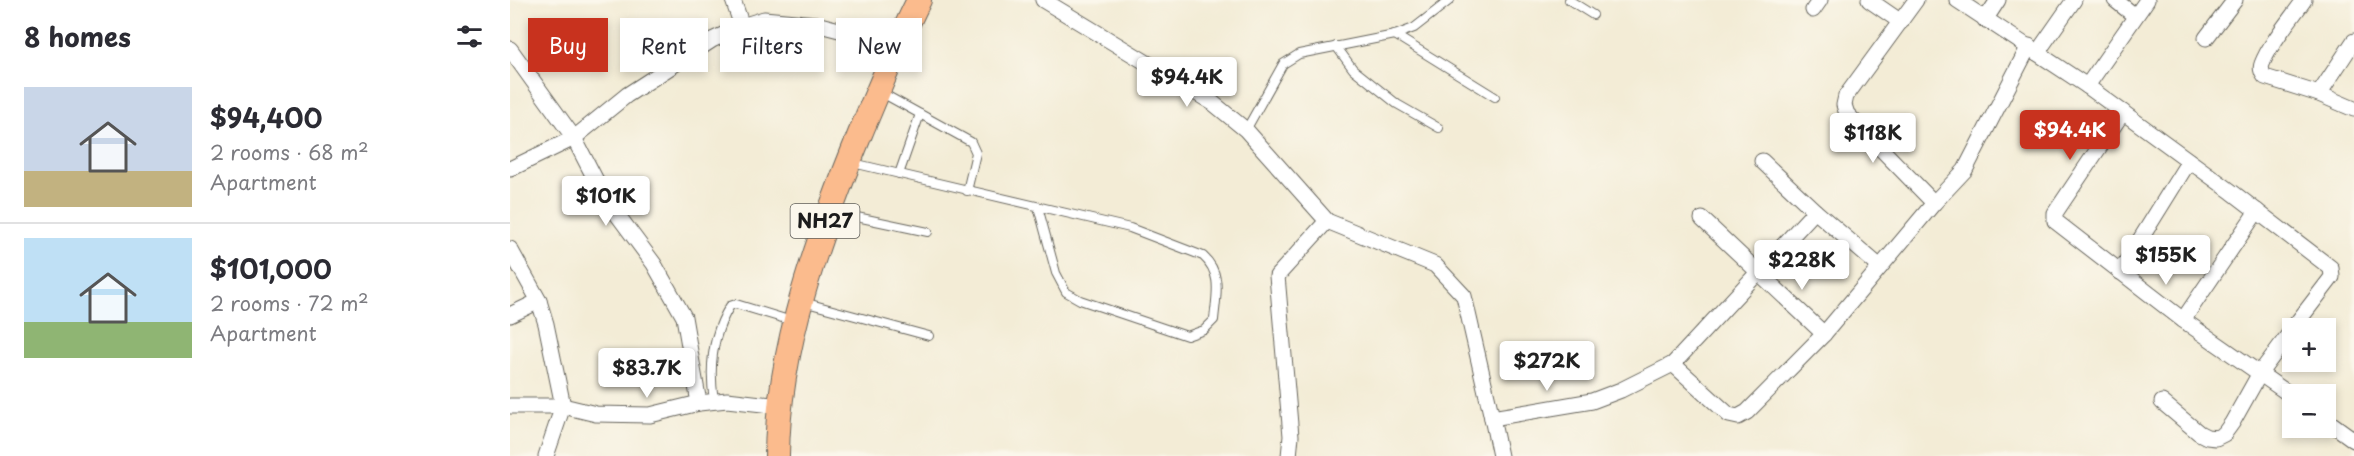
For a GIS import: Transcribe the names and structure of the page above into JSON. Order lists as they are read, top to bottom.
{
  "streets": {
    "highway": ["NH27"]
  },
  "page": {
    "heading": "8 homes",
    "chip": [
      "Buy",
      "Rent",
      "Filters",
      "New"
    ],
    "price": [
      "$94.4K",
      "$94.4K",
      "$118K",
      "$101K",
      "$155K",
      "$228K",
      "$272K",
      "$83.7K"
    ],
    "list": [
      {
        "name": "$94,400",
        "note": "2 rooms · 68 m² · Apartment"
      },
      {
        "name": "$101,000",
        "note": "2 rooms · 72 m² · Apartment"
      }
    ],
    "map_buttons": ["+", "−"]
  }
}
